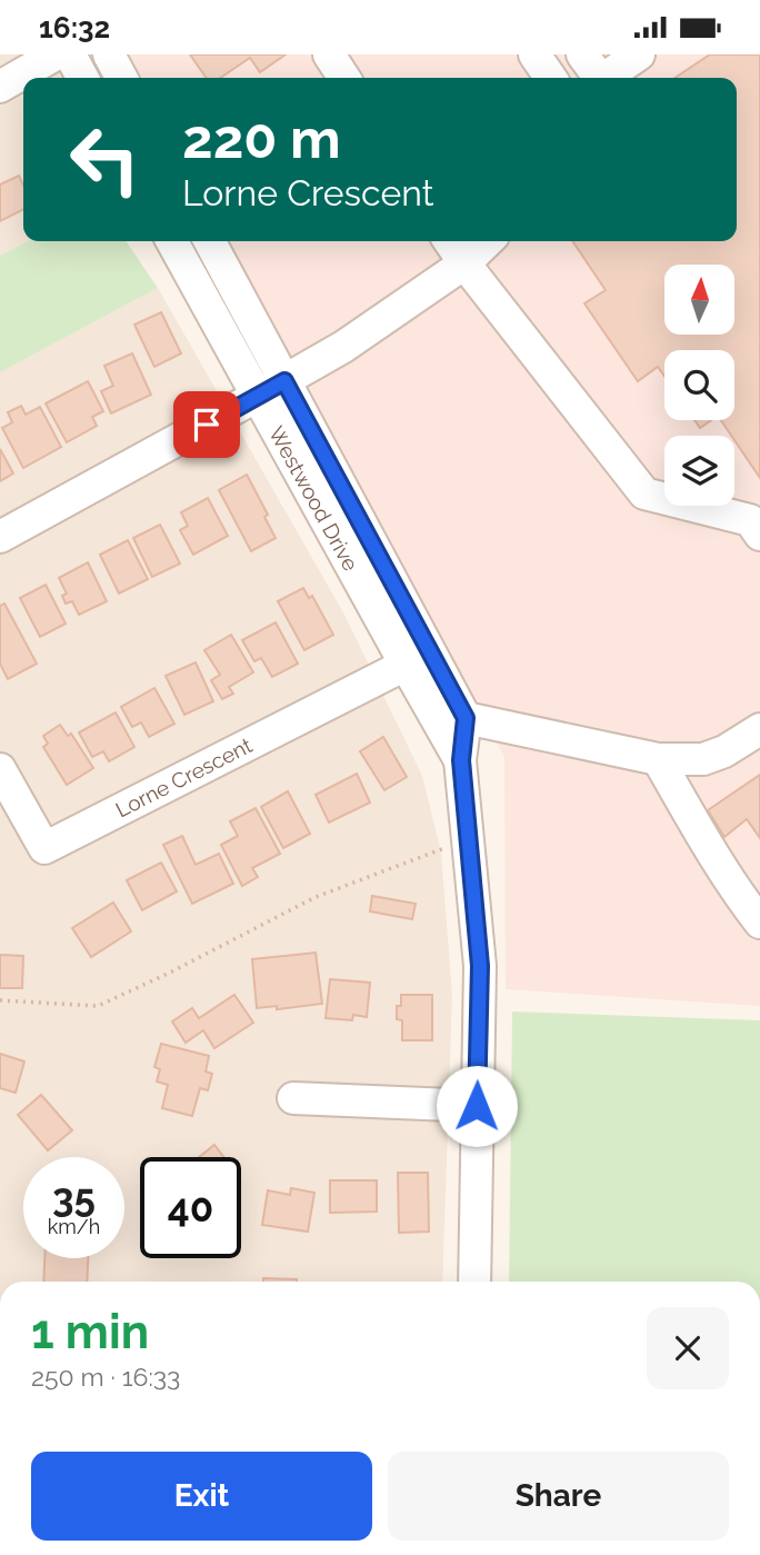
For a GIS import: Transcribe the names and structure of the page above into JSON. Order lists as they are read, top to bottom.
{
  "streets": {
    "street": ["Westwood Drive", "Lorne Crescent"]
  },
  "crossings": [
    ["Westwood Drive", "Lorne Crescent"]
  ],
  "north": "top",
  "page": {
    "status": "16:32",
    "turn": ["220 m", "Lorne Crescent"],
    "speed": "35 km/h",
    "limit": "40",
    "heading": ["1 min", "250 m · 16:33"],
    "buttons": ["Exit", "Share"]
  }
}
